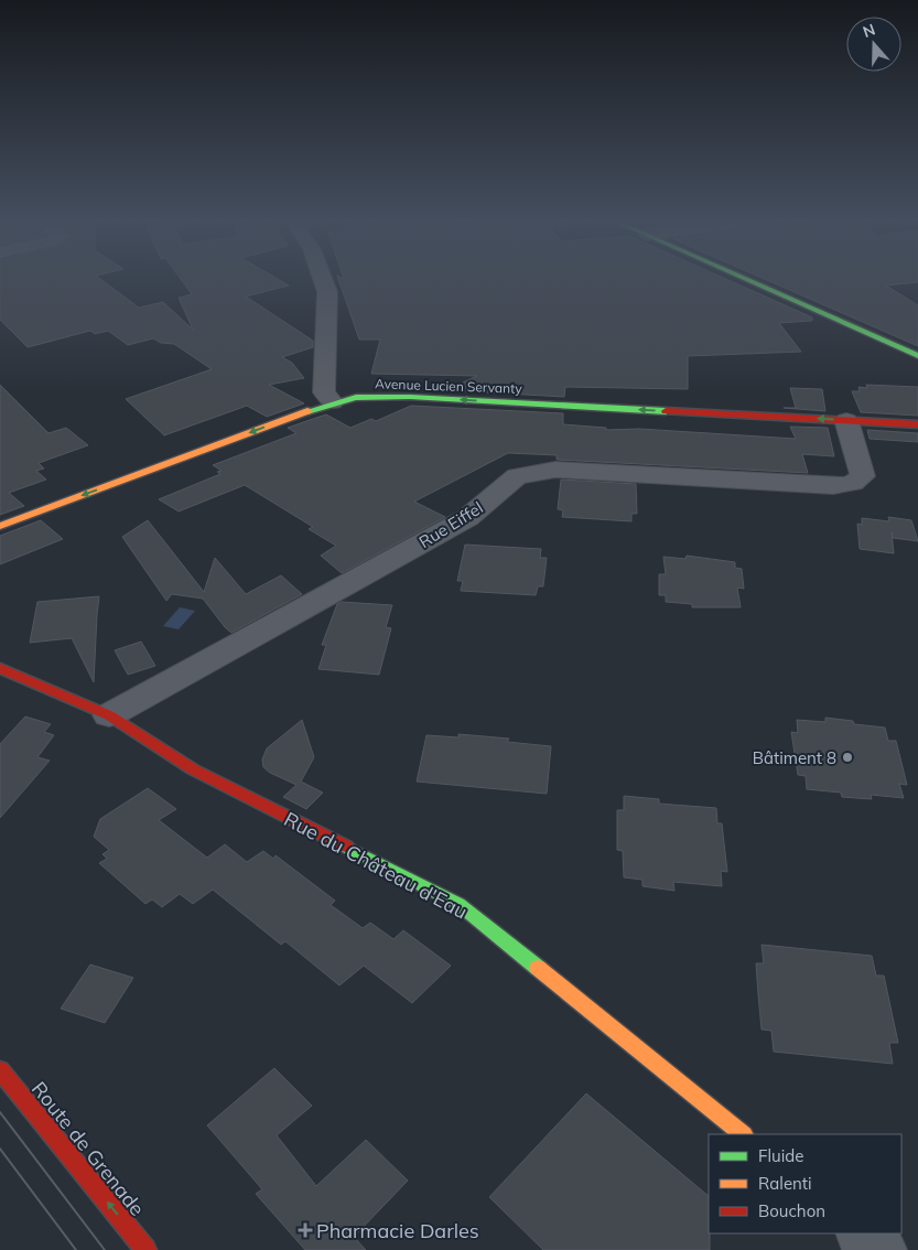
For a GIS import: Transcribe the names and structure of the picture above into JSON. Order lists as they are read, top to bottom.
{
  "streets": {
    "street": [
      "Avenue Lucien Servanty",
      "Rue Eiffel",
      "Rue du Château d'Eau",
      "Route de Grenade"
    ]
  },
  "crossings": [
    ["Avenue Lucien Servanty", "Rue Eiffel"],
    ["Rue Eiffel", "Rue du Château d'Eau"]
  ],
  "one_way": ["Avenue Lucien Servanty", "Route de Grenade"],
  "places": {
    "other": ["Bâtiment 8"],
    "health": ["Pharmacie Darles"]
  },
  "legend": ["Fluide", "Ralenti", "Bouchon"],
  "north": "top"
}
